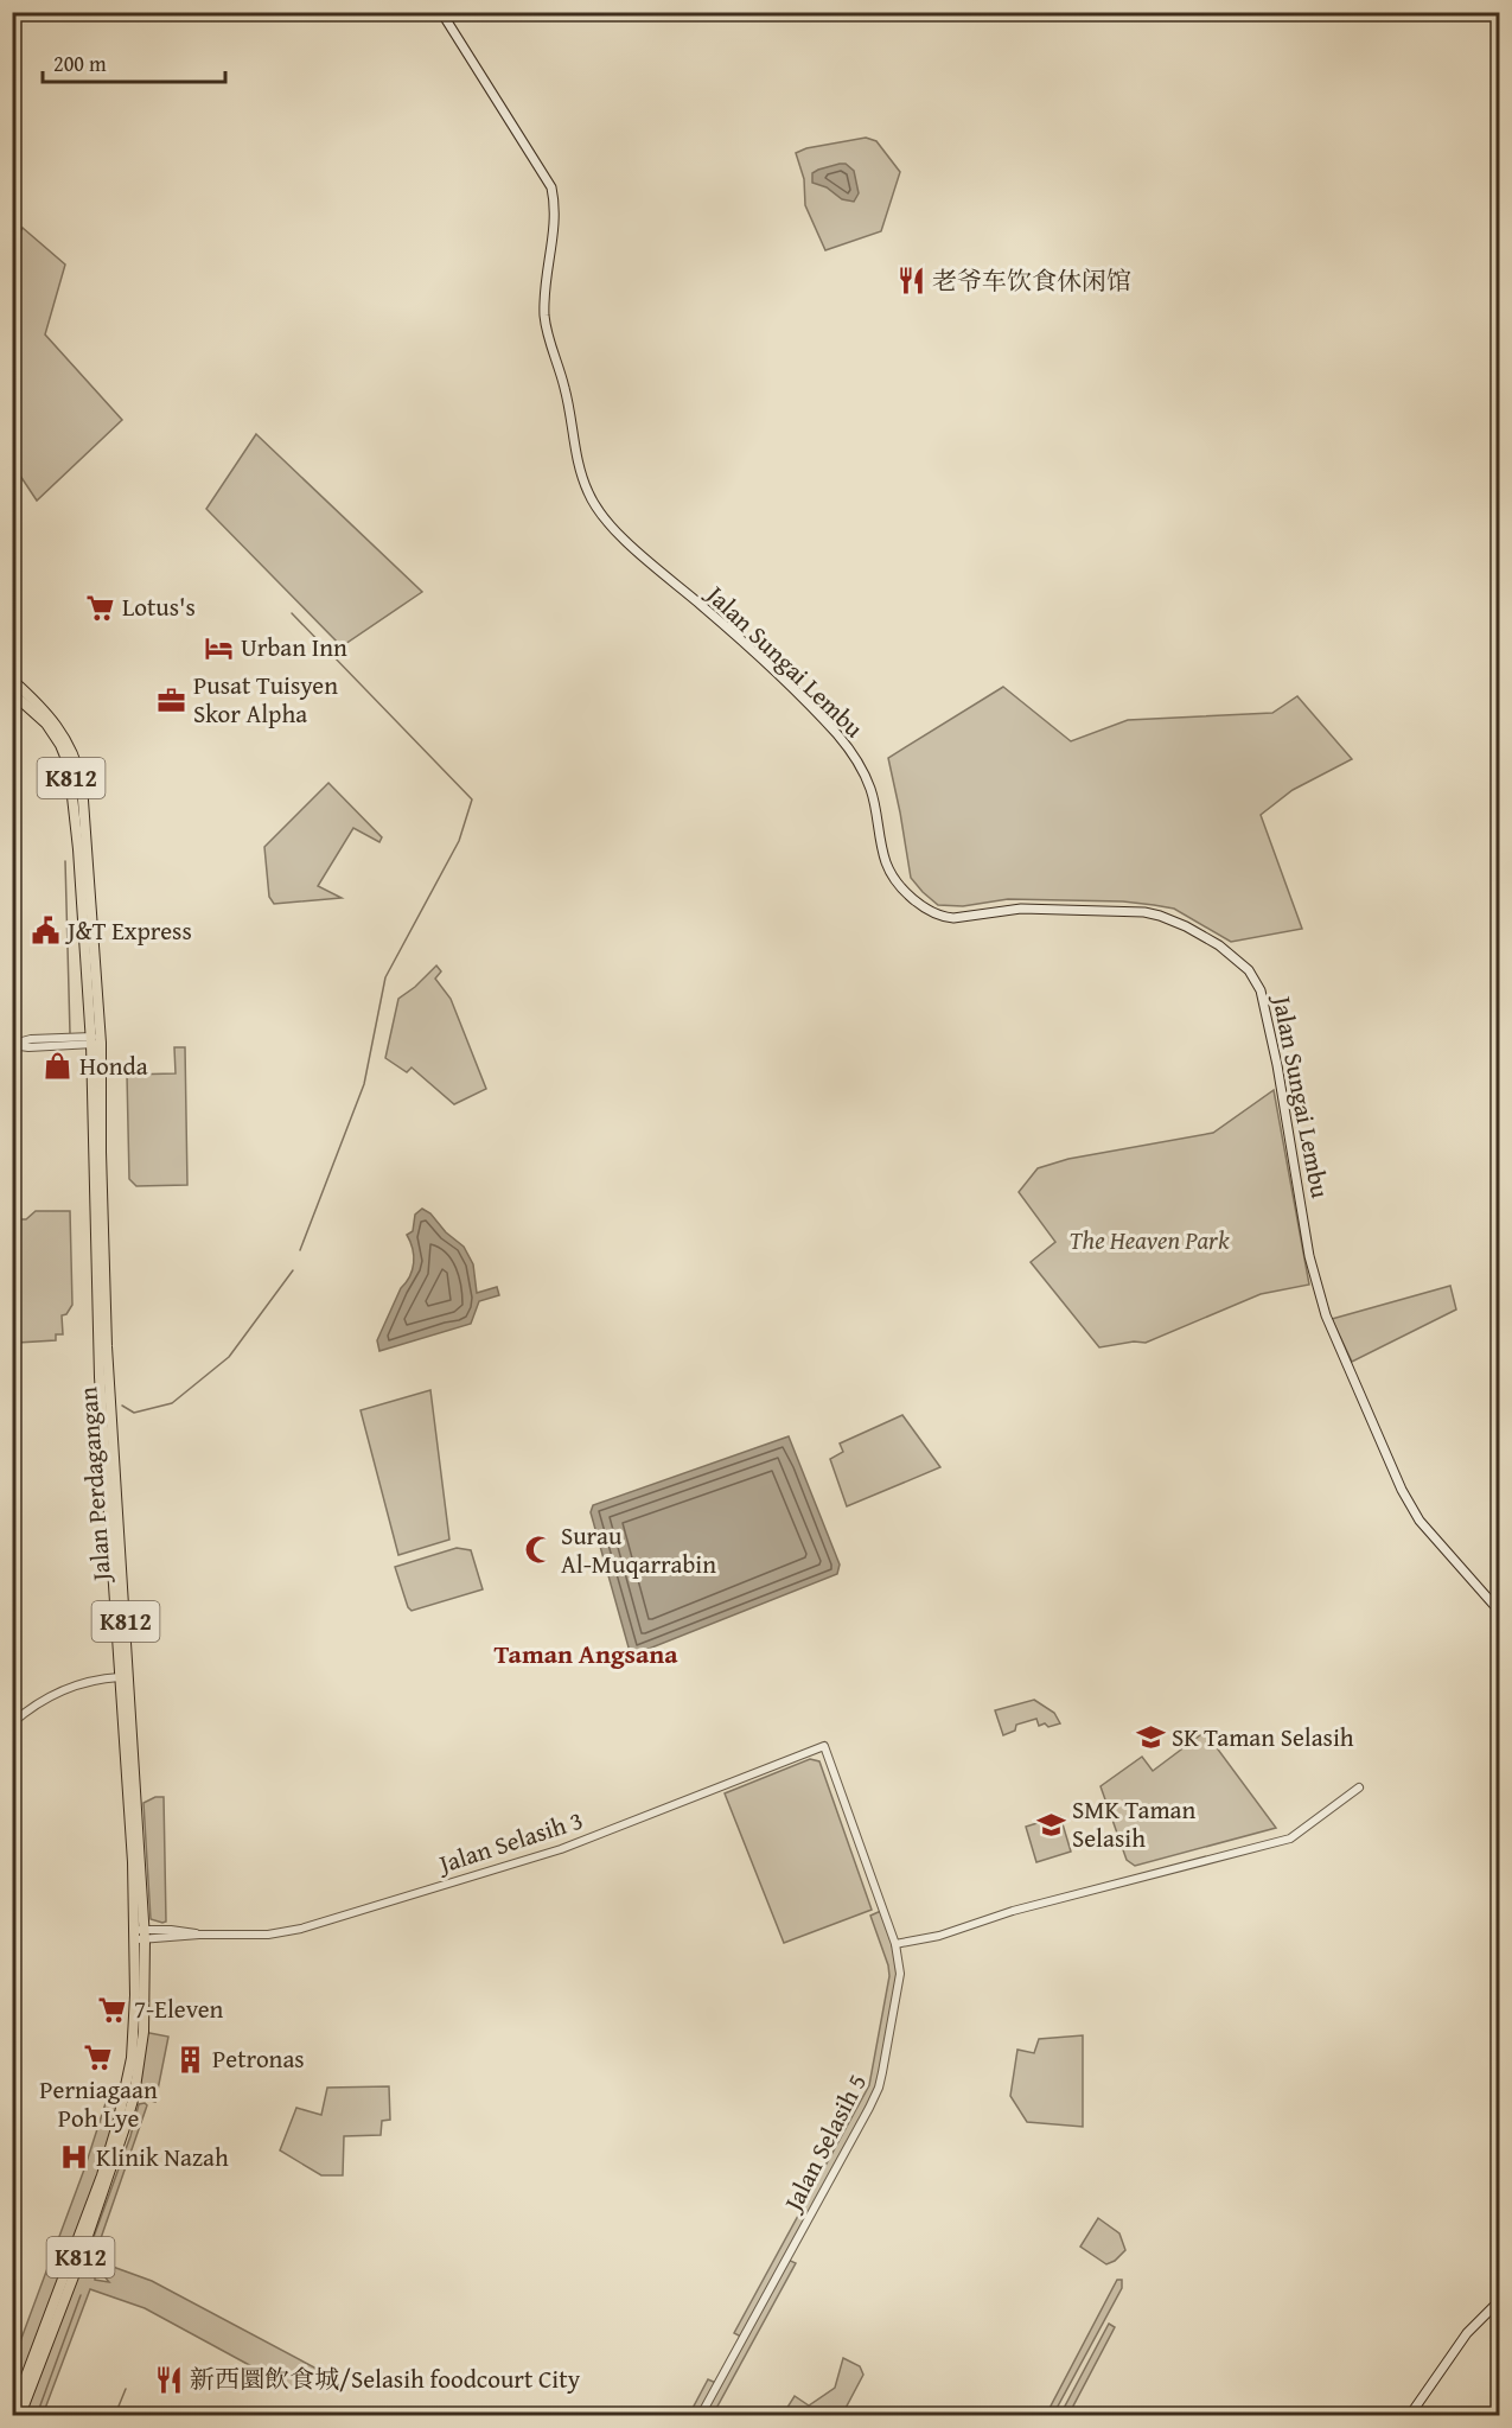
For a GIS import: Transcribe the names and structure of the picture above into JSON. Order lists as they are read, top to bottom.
{
  "streets": {
    "main road": ["Jalan Sungai Lembu", "K812", "Jalan Perdagangan"],
    "street": ["Jalan Selasih 3", "Jalan Selasih 5"]
  },
  "crossings": [
    ["Jalan Perdagangan", "Jalan Selasih 3"],
    ["Jalan Selasih 3", "Jalan Selasih 5"]
  ],
  "districts": ["Taman Angsana"],
  "parks": ["The Heaven Park"],
  "places": {
    "restaurant": ["老爷车饮食休闲馆", "新西圜飲食城/Selasih foodcourt City"],
    "supermarket": ["Lotus's", "7-Eleven", "Perniagaan Poh Lye"],
    "hotel": ["Urban Inn"],
    "office": ["Pusat Tuisyen Skor Alpha"],
    "public building": ["J&T Express"],
    "shop": ["Honda"],
    "mosque": ["Surau Al-Muqarrabin"],
    "school or university": ["SK Taman Selasih", "SMK Taman Selasih"],
    "building": ["Petronas"],
    "hospital": ["Klinik Nazah"]
  },
  "scale_bar": "200 m"
}
